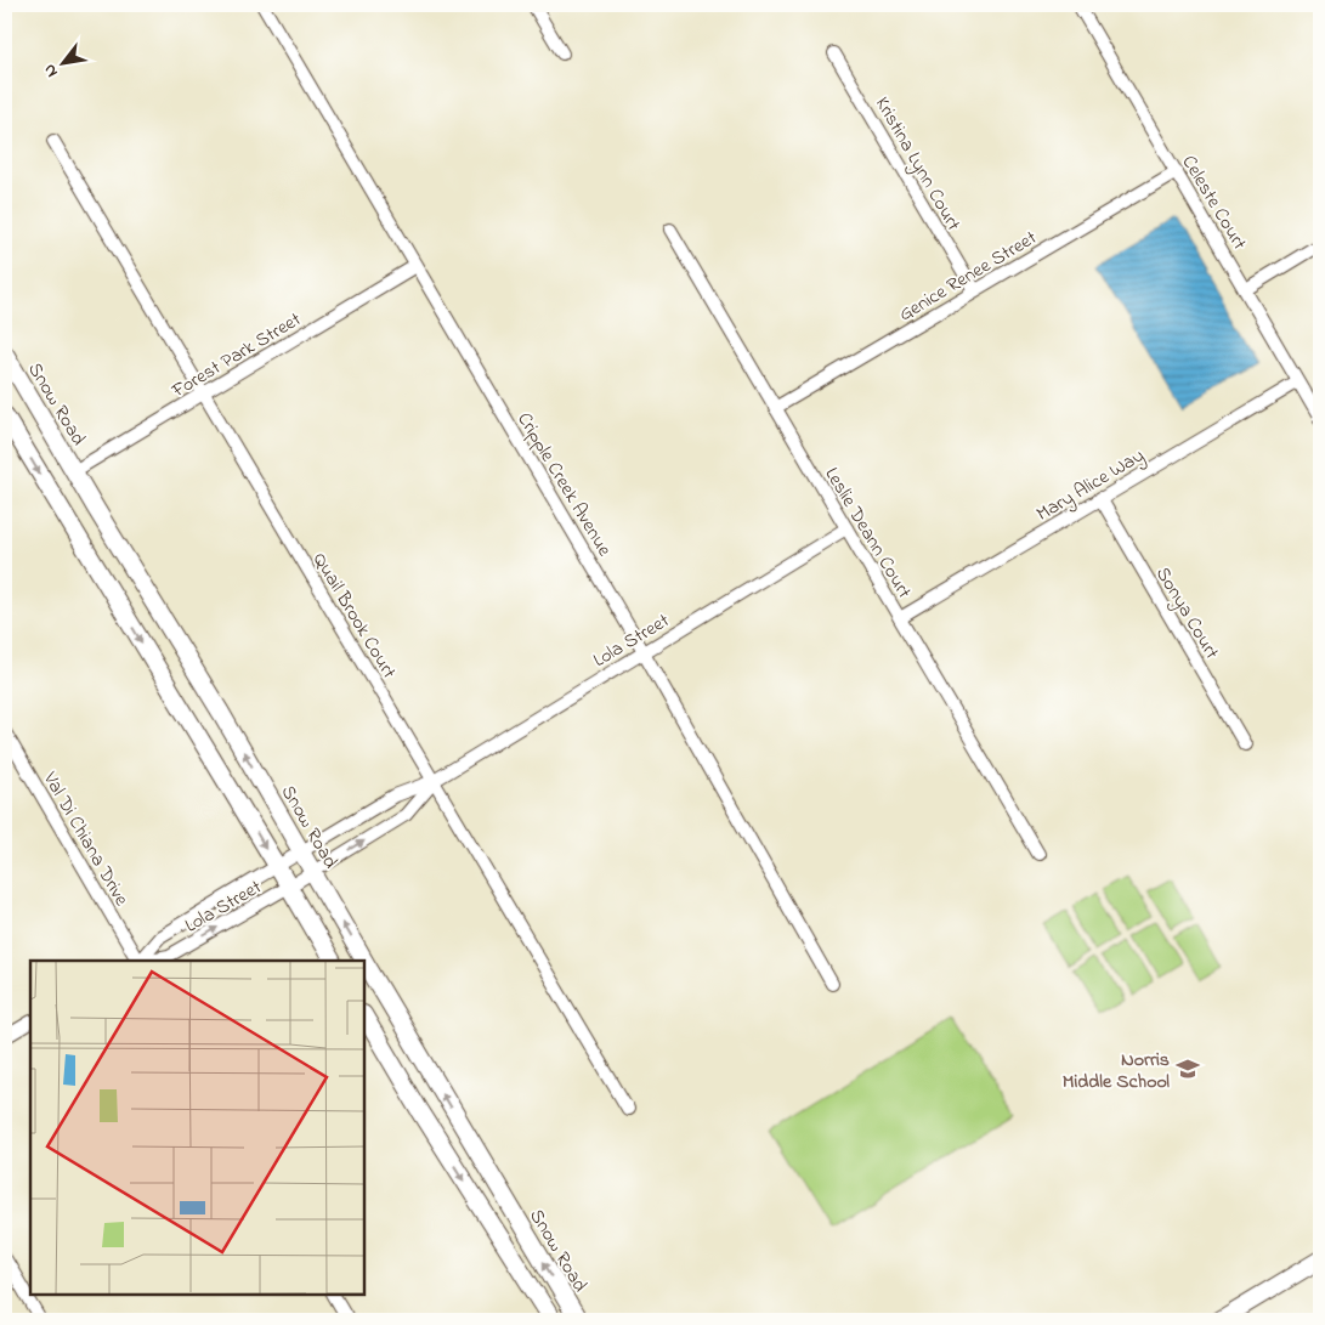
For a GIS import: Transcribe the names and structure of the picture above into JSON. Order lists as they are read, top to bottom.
{
  "streets": {
    "main road": ["Snow Road"],
    "street": [
      "Kristina Lynn Court",
      "Celeste Court",
      "Genice Renee Street",
      "Forest Park Street",
      "Cripple Creek Avenue",
      "Mary Alice Way",
      "Leslie Deann Court",
      "Sonya Court",
      "Quail Brook Court",
      "Lola Street",
      "Val Di Chiana Drive"
    ]
  },
  "crossings": [
    ["Kristina Lynn Court", "Genice Renee Street"],
    ["Celeste Court", "Genice Renee Street"],
    ["Celeste Court", "Mary Alice Way"],
    ["Genice Renee Street", "Leslie Deann Court"],
    ["Forest Park Street", "Snow Road"],
    ["Forest Park Street", "Cripple Creek Avenue"],
    ["Forest Park Street", "Quail Brook Court"],
    ["Snow Road", "Lola Street"],
    ["Cripple Creek Avenue", "Lola Street"],
    ["Mary Alice Way", "Leslie Deann Court"],
    ["Mary Alice Way", "Sonya Court"],
    ["Leslie Deann Court", "Lola Street"],
    ["Quail Brook Court", "Lola Street"]
  ],
  "places": {
    "school or university": ["Norris Middle School"]
  },
  "north": "bottom left"
}
